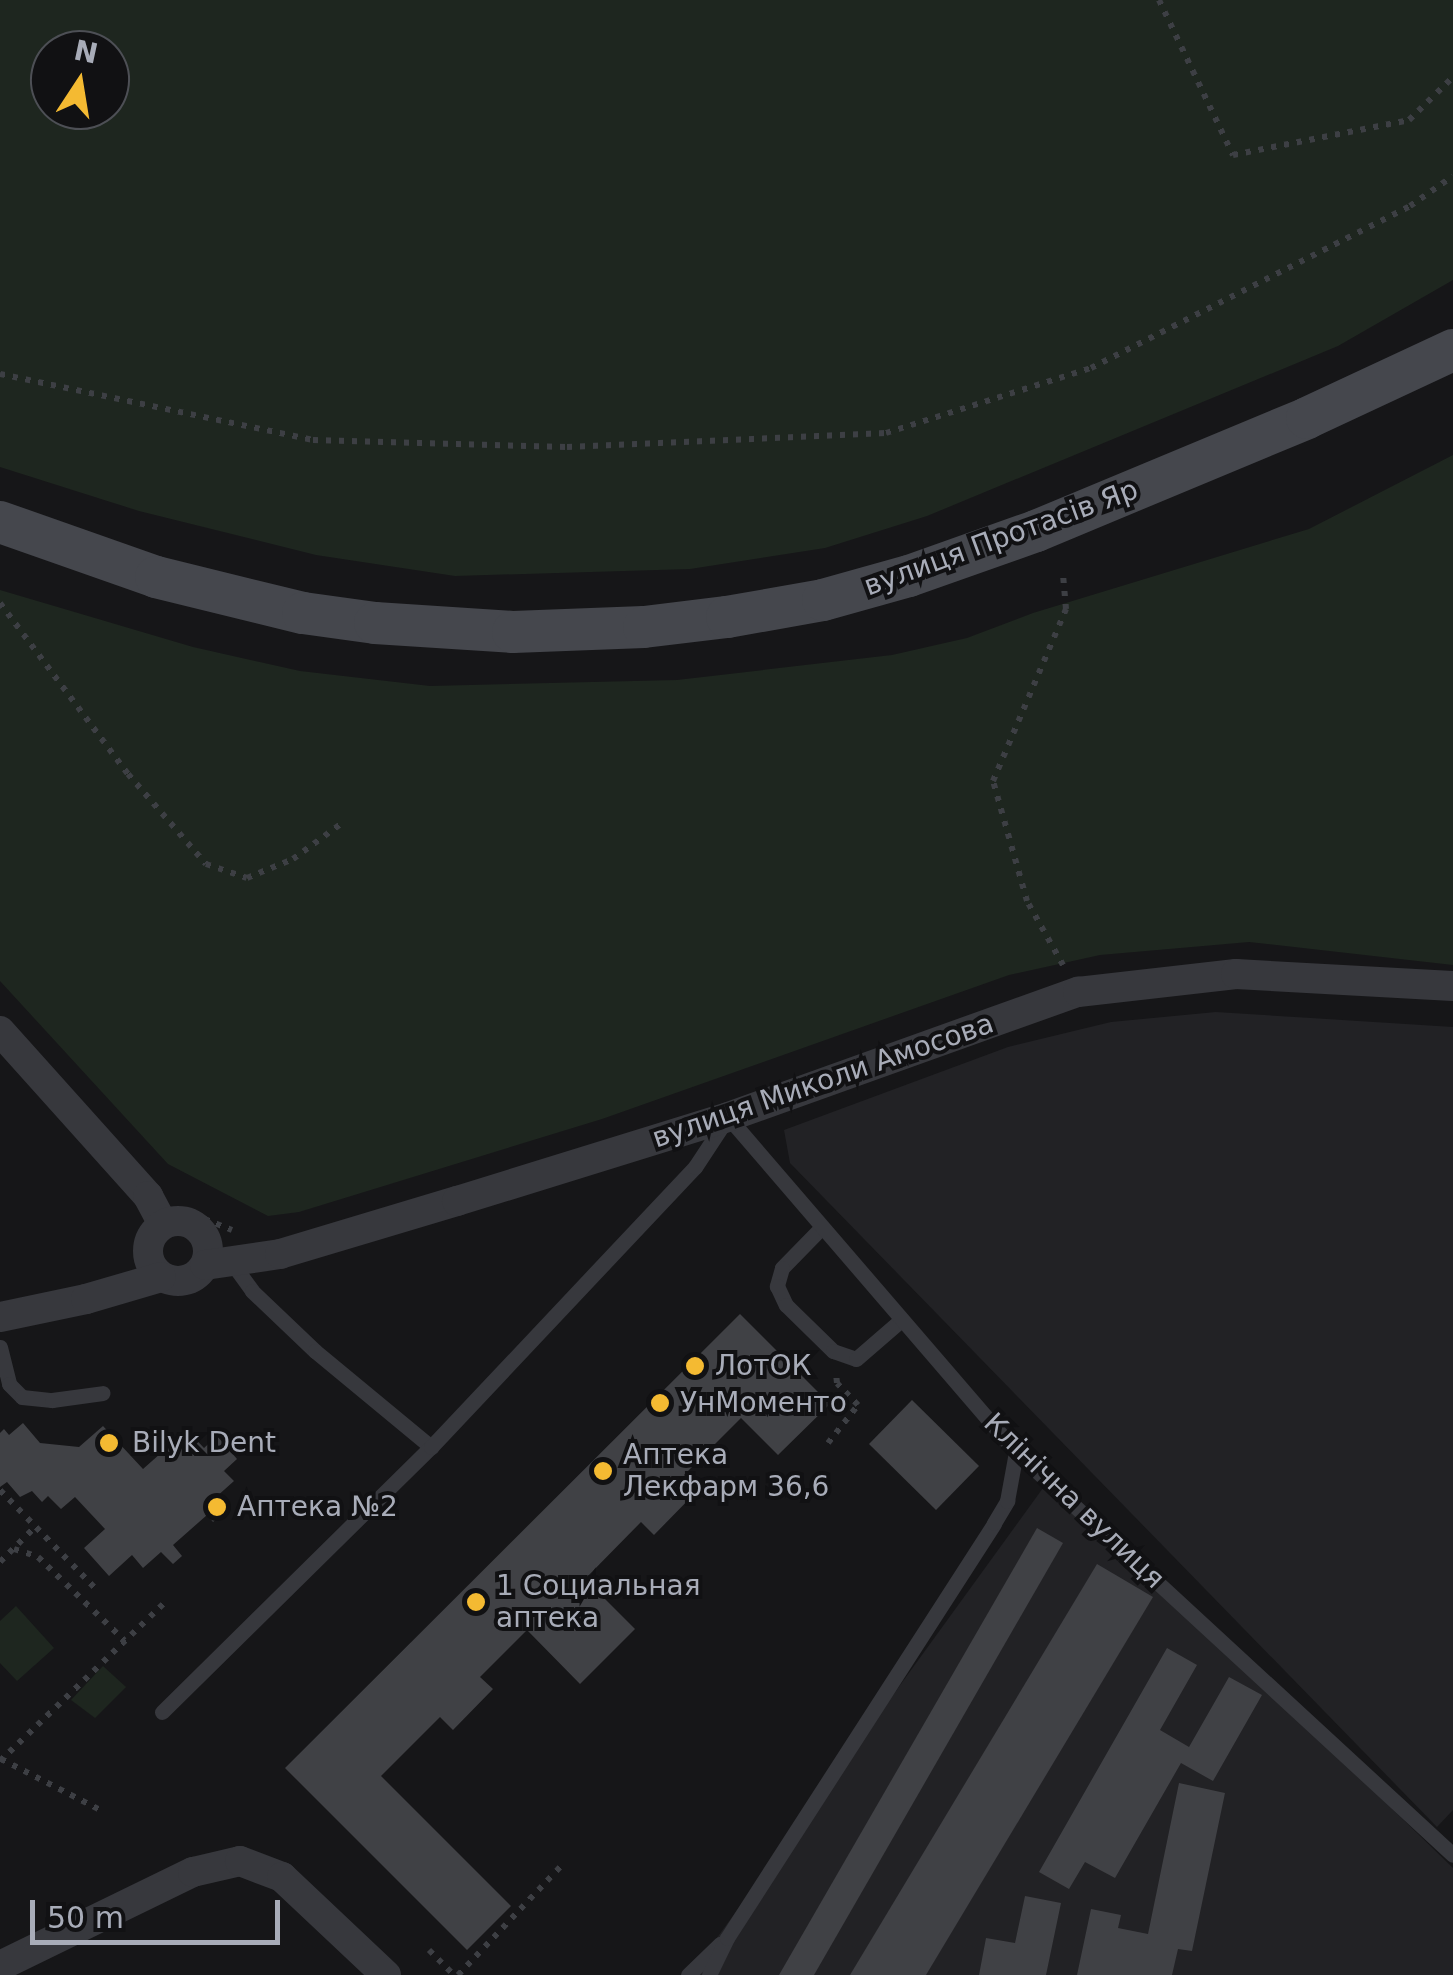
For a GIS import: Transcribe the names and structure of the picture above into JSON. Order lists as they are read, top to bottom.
{
  "streets": {
    "main road": ["вулиця Протасів Яр"],
    "street": ["вулиця Миколи Амосова"],
    "lane": ["Клінічна вулиця"]
  },
  "crossings": [
    ["вулиця Миколи Амосова", "Клінічна вулиця"]
  ],
  "places": [
    "ЛотОК",
    "УнМоменто",
    "Bilyk Dent",
    "Аптека Лекфарм 36,6",
    "Аптека №2",
    "1 Социальная аптека"
  ],
  "scale_bar": "50 m",
  "north": "top"
}
